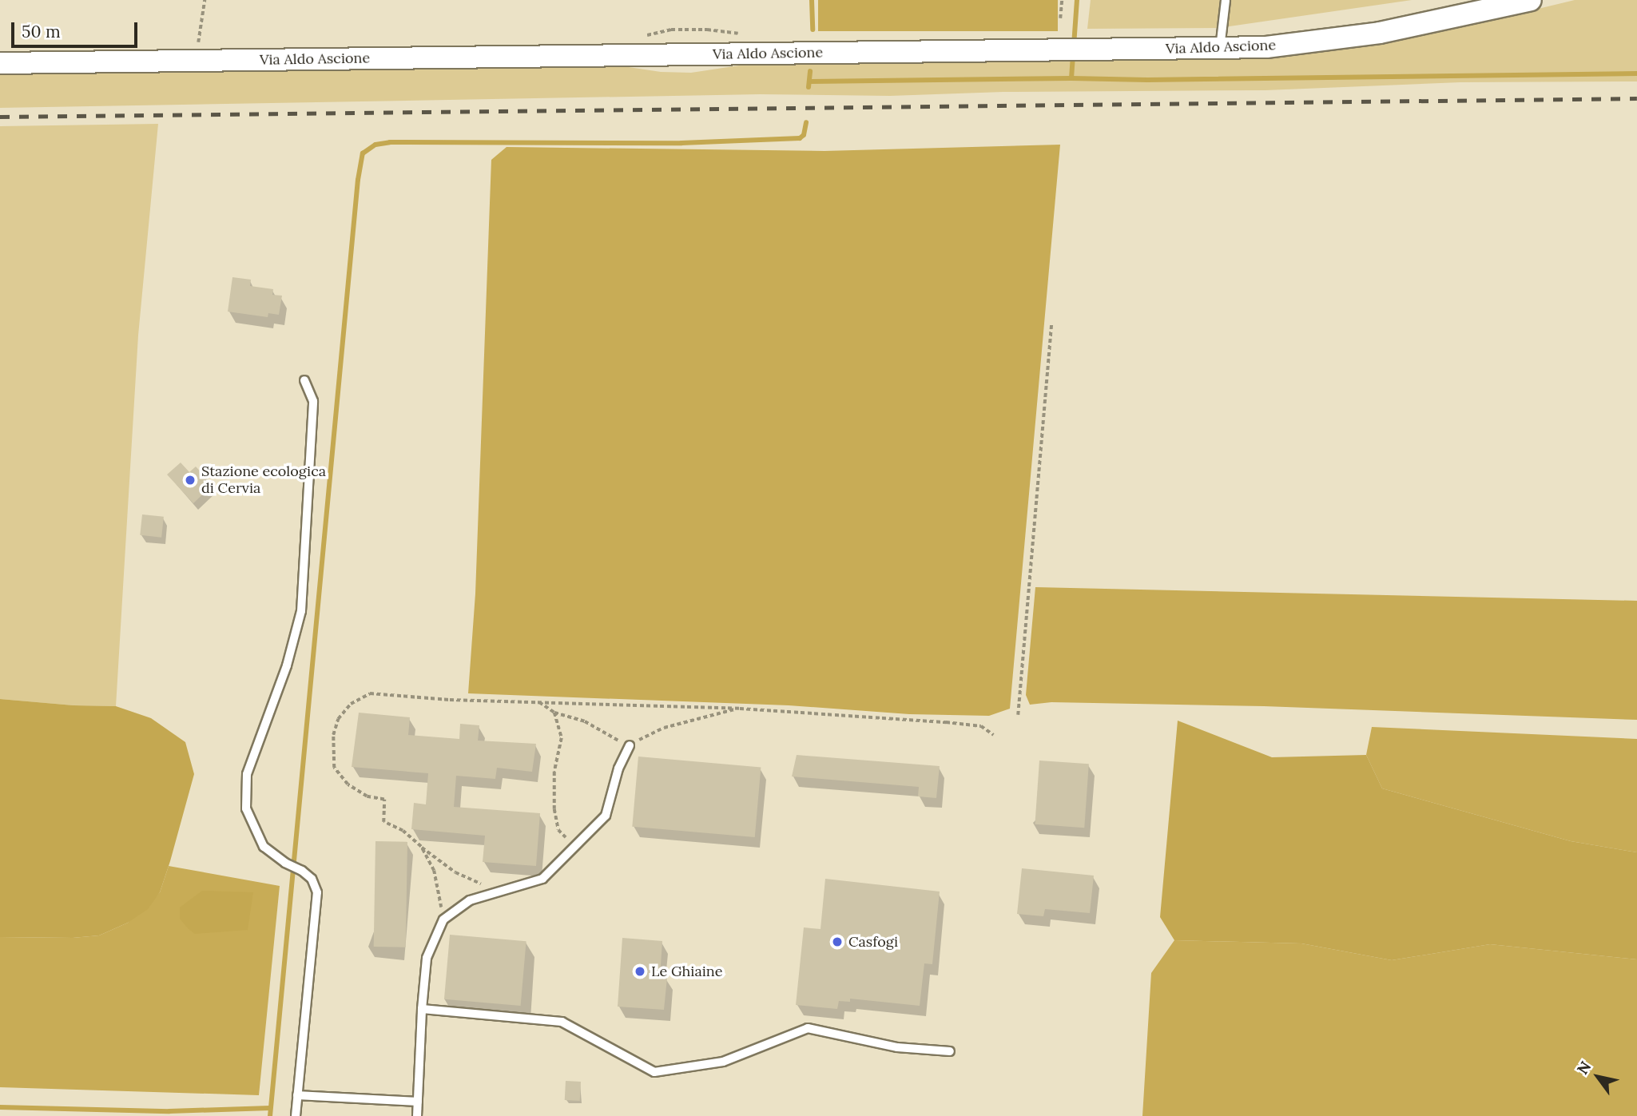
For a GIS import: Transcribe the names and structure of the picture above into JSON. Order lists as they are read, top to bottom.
{
  "streets": {
    "street": ["Via Aldo Ascione"]
  },
  "places": ["Stazione ecologica di Cervia", "Casfogi", "Le Ghiaine"],
  "scale_bar": "50 m",
  "north": "top left"
}
